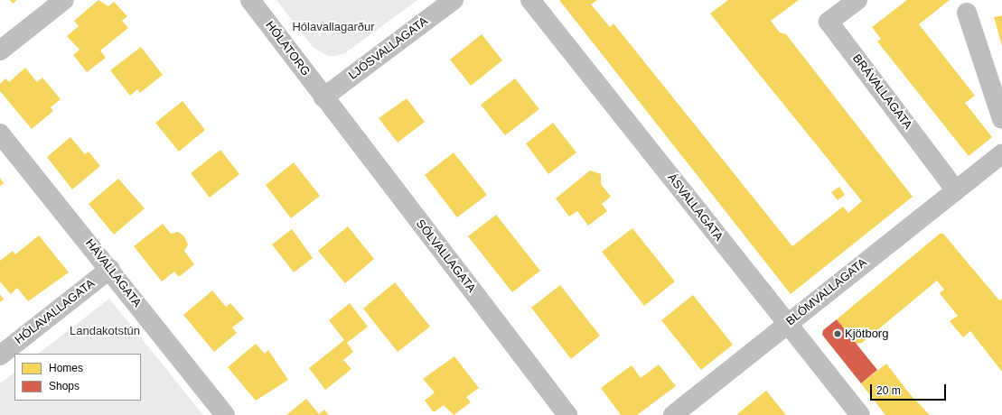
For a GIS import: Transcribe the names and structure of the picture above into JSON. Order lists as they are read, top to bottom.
{
  "streets": {
    "street": [
      "HÓLATORG",
      "LJÓSVALLAGATA",
      "BRÁVALLAGATA",
      "ÁSVALLAGATA",
      "SÓLVALLAGATA",
      "HÁVALLAGATA",
      "BLÓMVALLAGATA",
      "HÓLAVALLAGATA"
    ]
  },
  "crossings": [
    ["HÓLATORG", "LJÓSVALLAGATA"],
    ["HÓLATORG", "SÓLVALLAGATA"],
    ["LJÓSVALLAGATA", "SÓLVALLAGATA"],
    ["BRÁVALLAGATA", "BLÓMVALLAGATA"],
    ["ÁSVALLAGATA", "BLÓMVALLAGATA"],
    ["HÁVALLAGATA", "HÓLAVALLAGATA"]
  ],
  "parks": ["Hólavallagarður", "Landakotstún"],
  "places": ["Kjötborg"],
  "legend": ["Homes", "Shops"],
  "scale_bar": "20 m"
}
